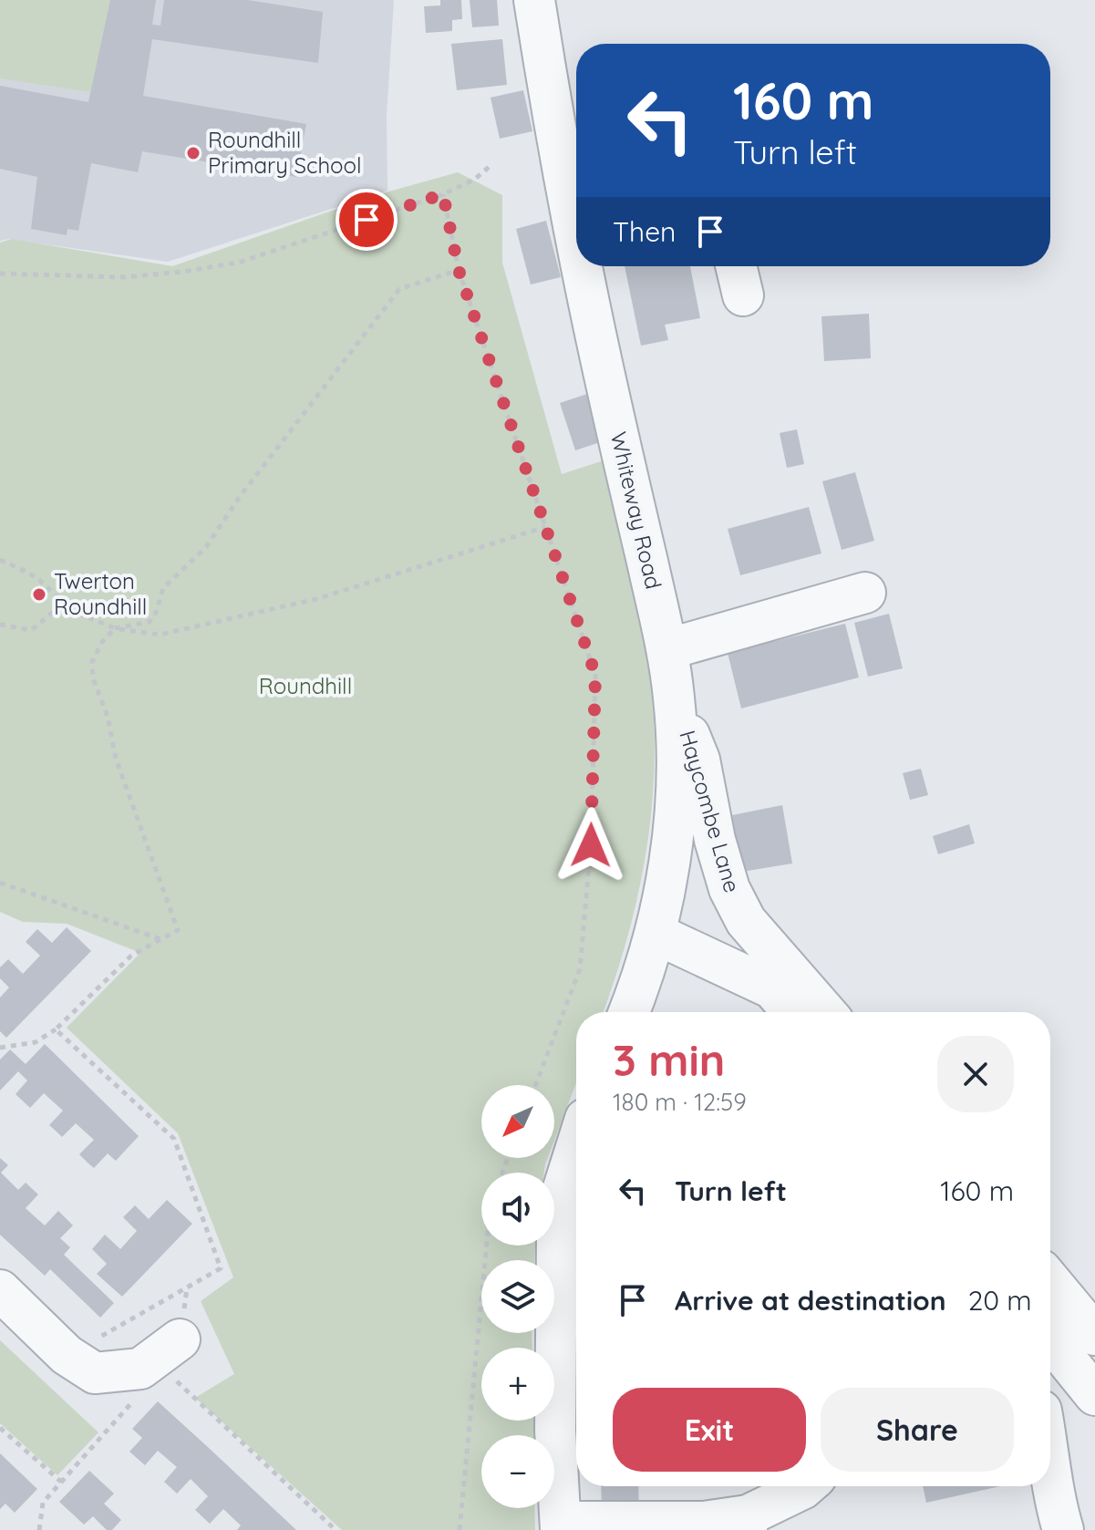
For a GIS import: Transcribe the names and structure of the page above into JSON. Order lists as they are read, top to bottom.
{
  "streets": {
    "street": ["Whiteway Road", "Haycombe Lane"]
  },
  "crossings": [
    ["Whiteway Road", "Haycombe Lane"]
  ],
  "parks": ["Roundhill"],
  "places": ["Roundhill Primary School", "Twerton Roundhill"],
  "north": "bottom left",
  "page": {
    "turn": ["160 m", "Turn left"],
    "then": "Then",
    "heading": ["3 min", "180 m · 12:59"],
    "map_buttons": ["+", "−"],
    "list": [
      {
        "name": "Turn left",
        "value": "160 m"
      },
      {
        "name": "Arrive at destination",
        "value": "20 m"
      }
    ],
    "buttons": ["Exit", "Share"]
  }
}
